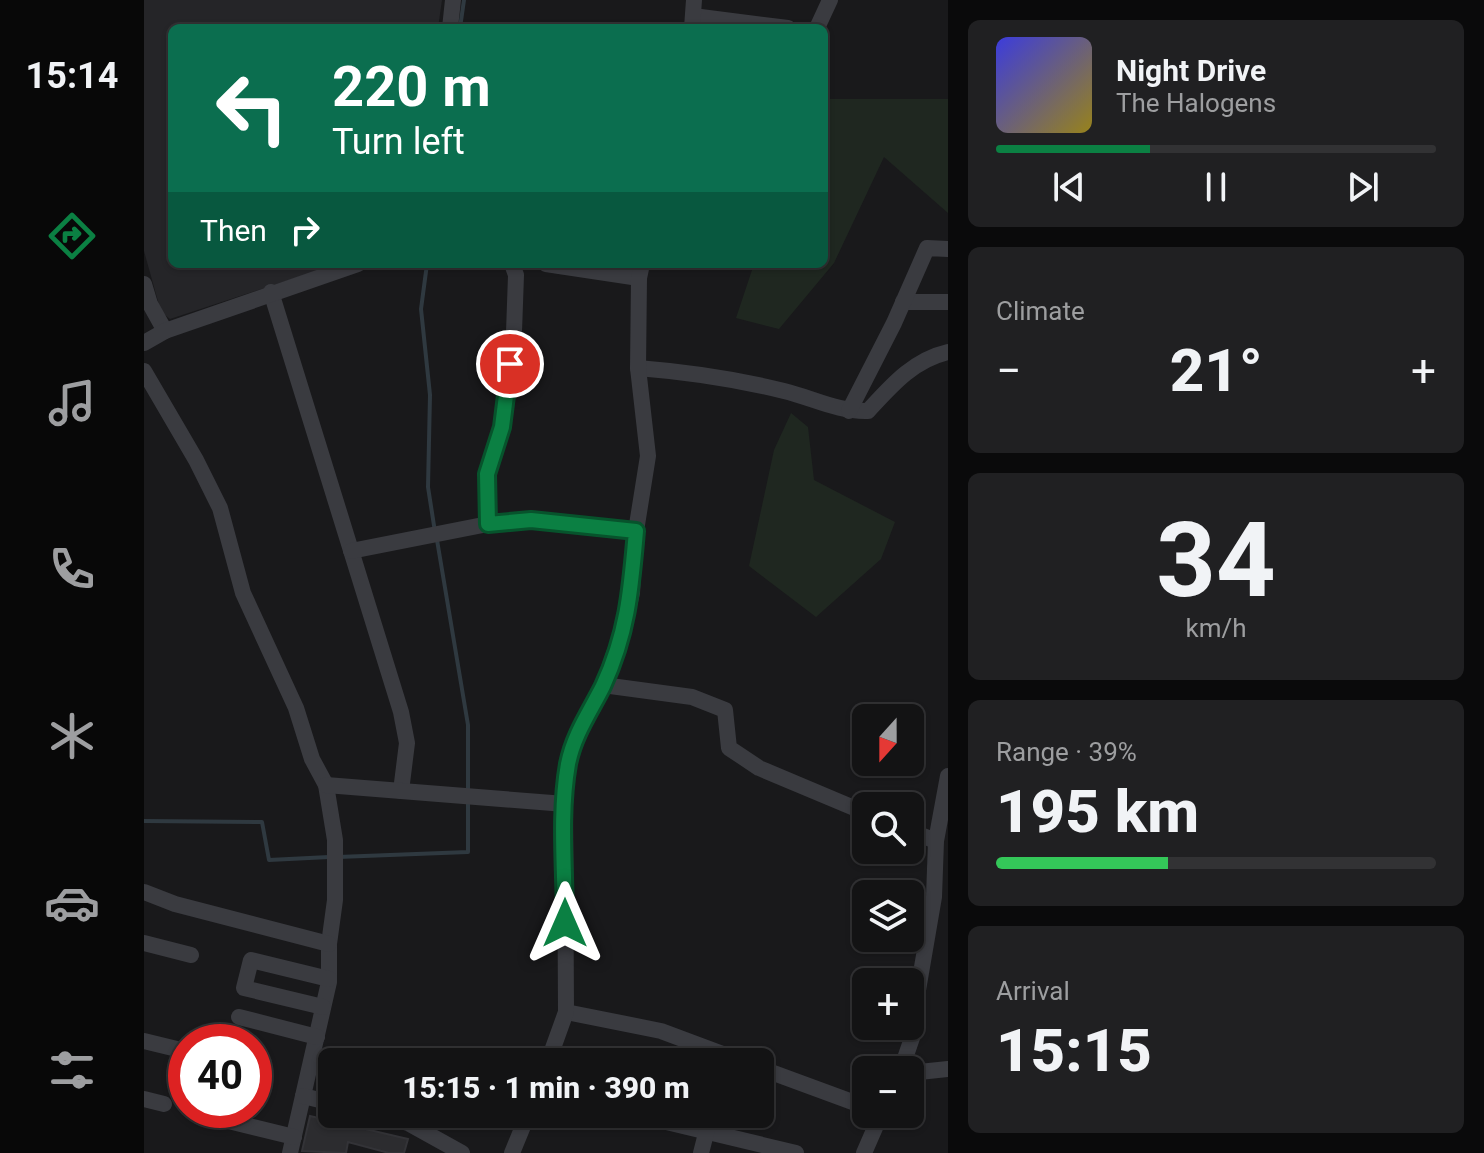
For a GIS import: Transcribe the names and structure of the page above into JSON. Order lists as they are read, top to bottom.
{
  "north": "bottom",
  "page": {
    "tabs": "15:14",
    "turn": ["220 m", "Turn left"],
    "song": ["Night Drive", "The Halogens"],
    "then": "Then",
    "tile": [
      "Climate",
      ["34", "km/h"],
      ["Range · 39%", "195 km"],
      ["Arrival", "15:15"]
    ],
    "heat": ["−", "21°", "+"],
    "map_buttons": ["+", "−"],
    "limit": "40",
    "trip": "15:15 · 1 min · 390 m"
  }
}
